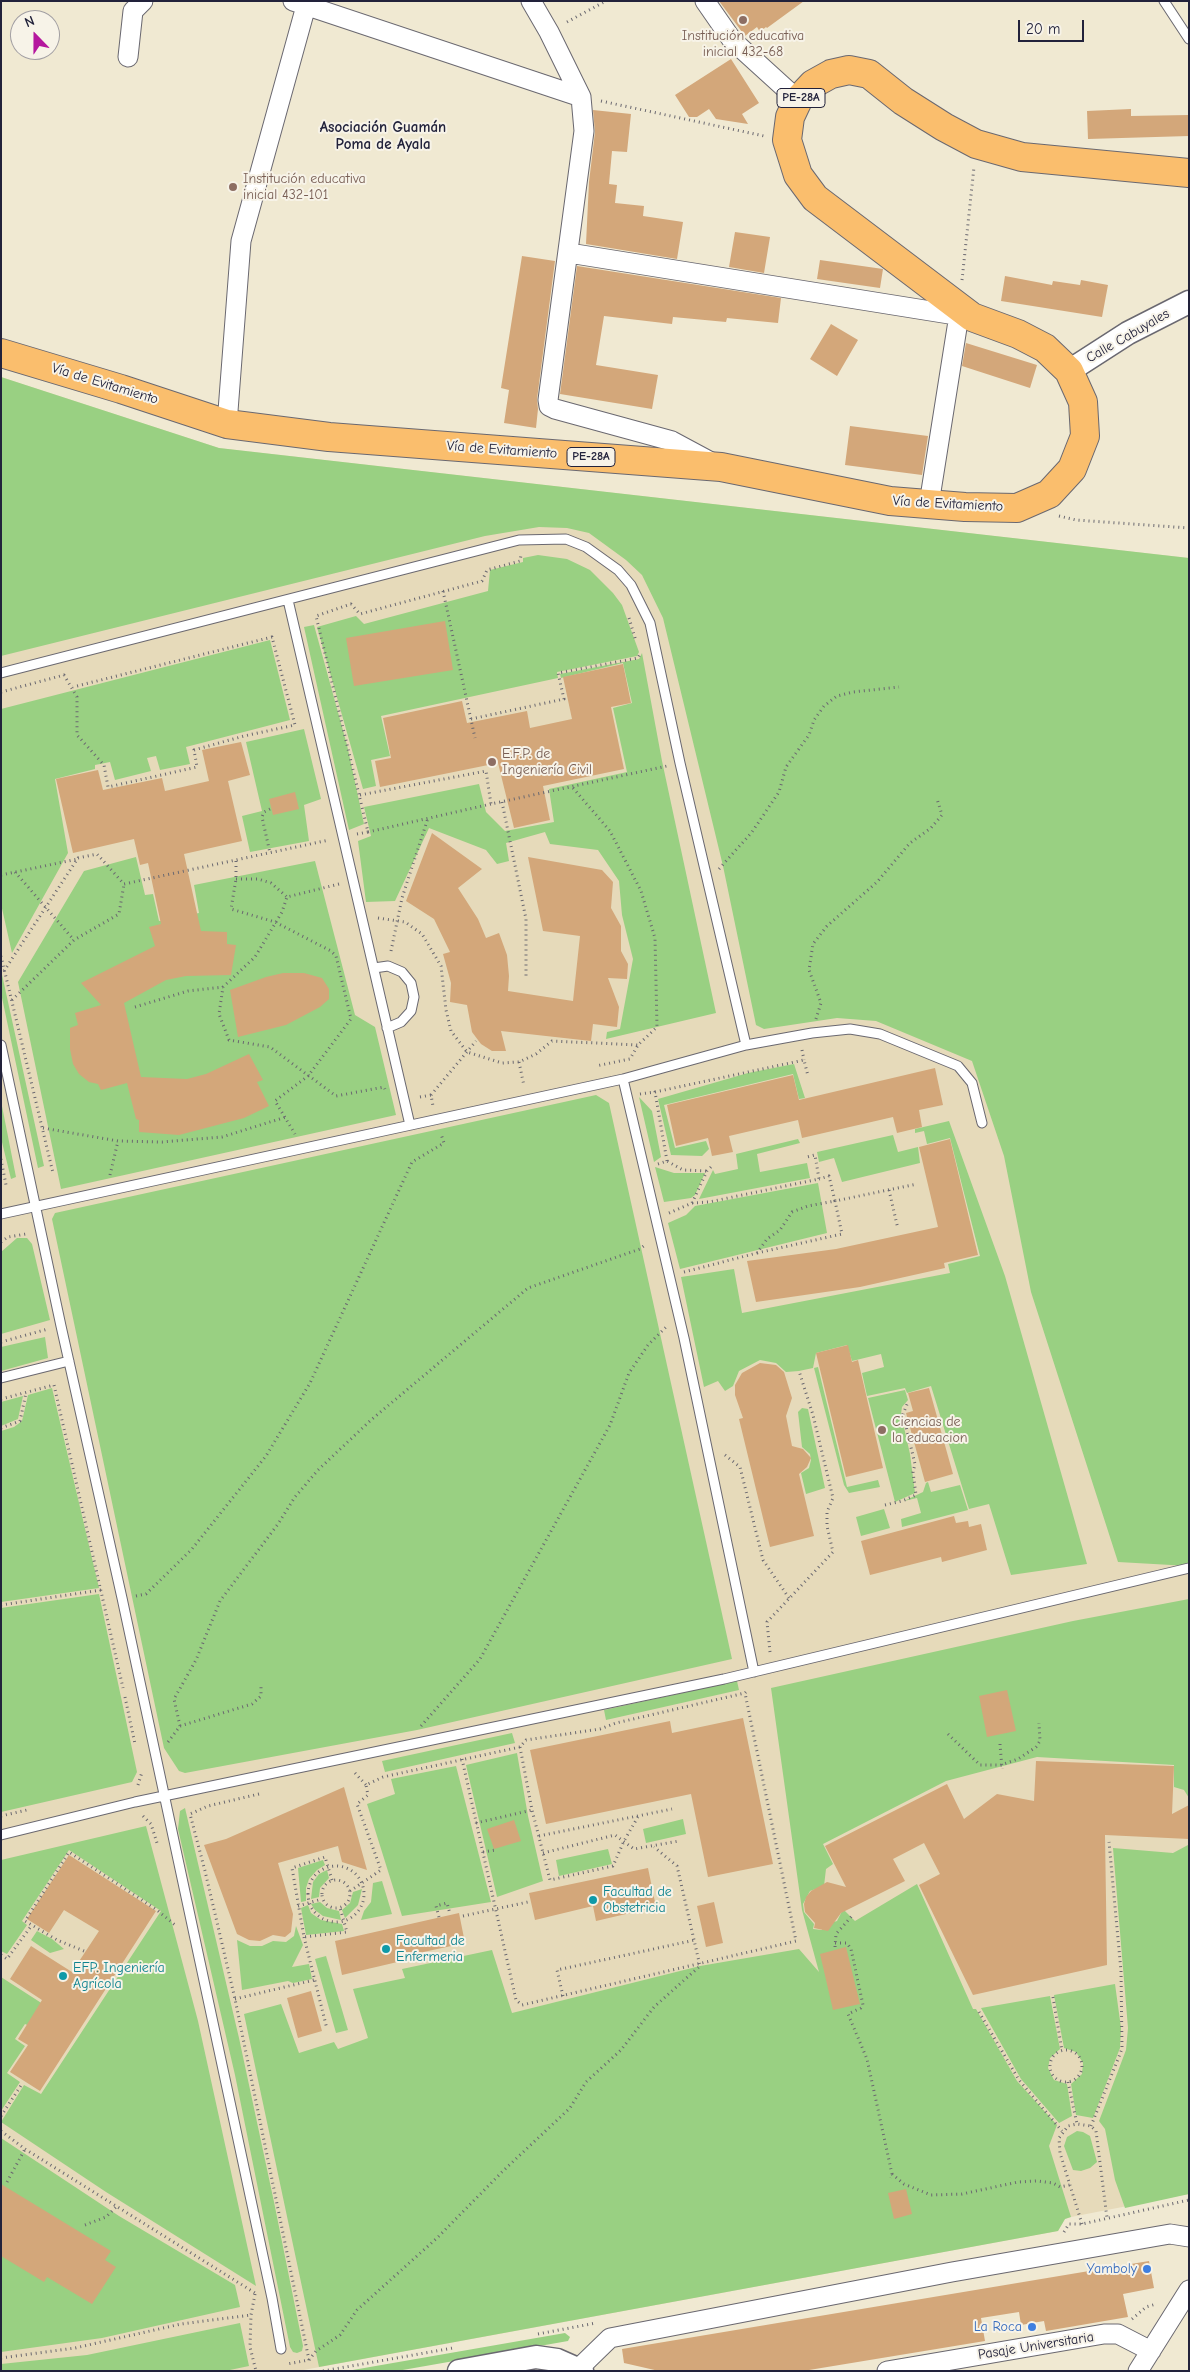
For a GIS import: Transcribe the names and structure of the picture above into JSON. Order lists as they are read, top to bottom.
{
  "streets": {
    "highway": ["PE-28A", "Vía de Evitamiento"],
    "street": ["Calle Cabuyales", "Pasaje Universitaria"]
  },
  "crossings": [
    ["PE-28A", "Vía de Evitamiento"],
    ["Calle Cabuyales", "Vía de Evitamiento"]
  ],
  "districts": ["Asociación Guamán Poma de Ayala"],
  "places": [
    "Institución educativa inicial 432-68",
    "Institución educativa inicial 432-101",
    "E.F.P. de Ingeniería Civil",
    "Ciencias de la educacion",
    "Facultad de Obstetricia",
    "Facultad de Enfermeria",
    "EFP. Ingeniería Agrícola",
    "Yamboly",
    "La Roca"
  ],
  "scale_bar": "20 m",
  "north": "top"
}
